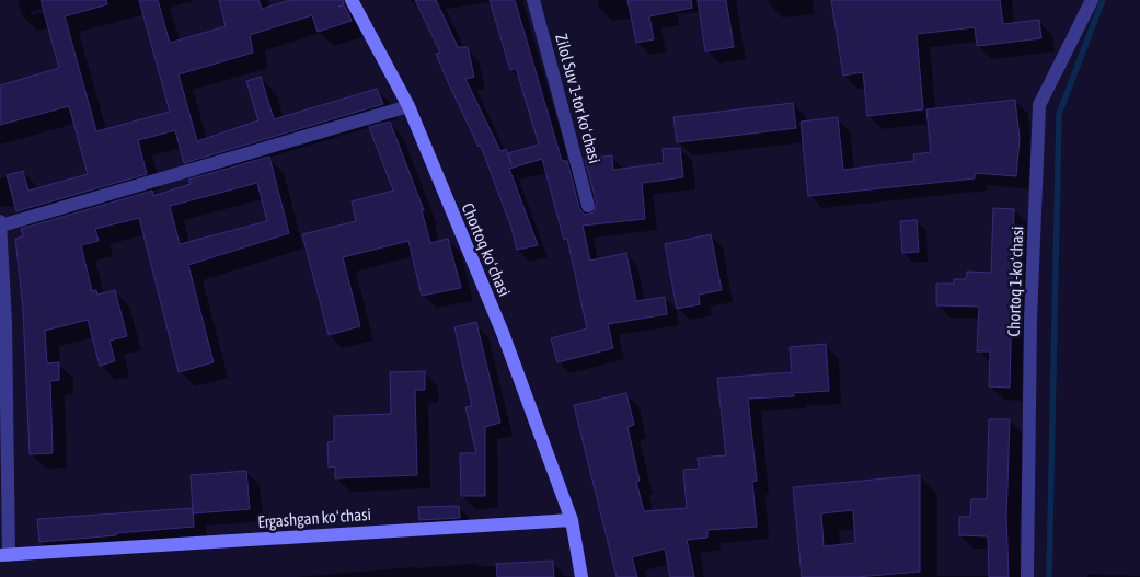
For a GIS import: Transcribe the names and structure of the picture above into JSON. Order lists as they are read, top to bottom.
{
  "streets": {
    "main road": ["Chortoq koʻchasi", "Ergashgan koʻchasi"],
    "street": ["Zilol Suv 1-tor koʻchasi", "Chortoq 1-koʻchasi"]
  },
  "crossings": [
    ["Chortoq koʻchasi", "Ergashgan koʻchasi"]
  ]
}
